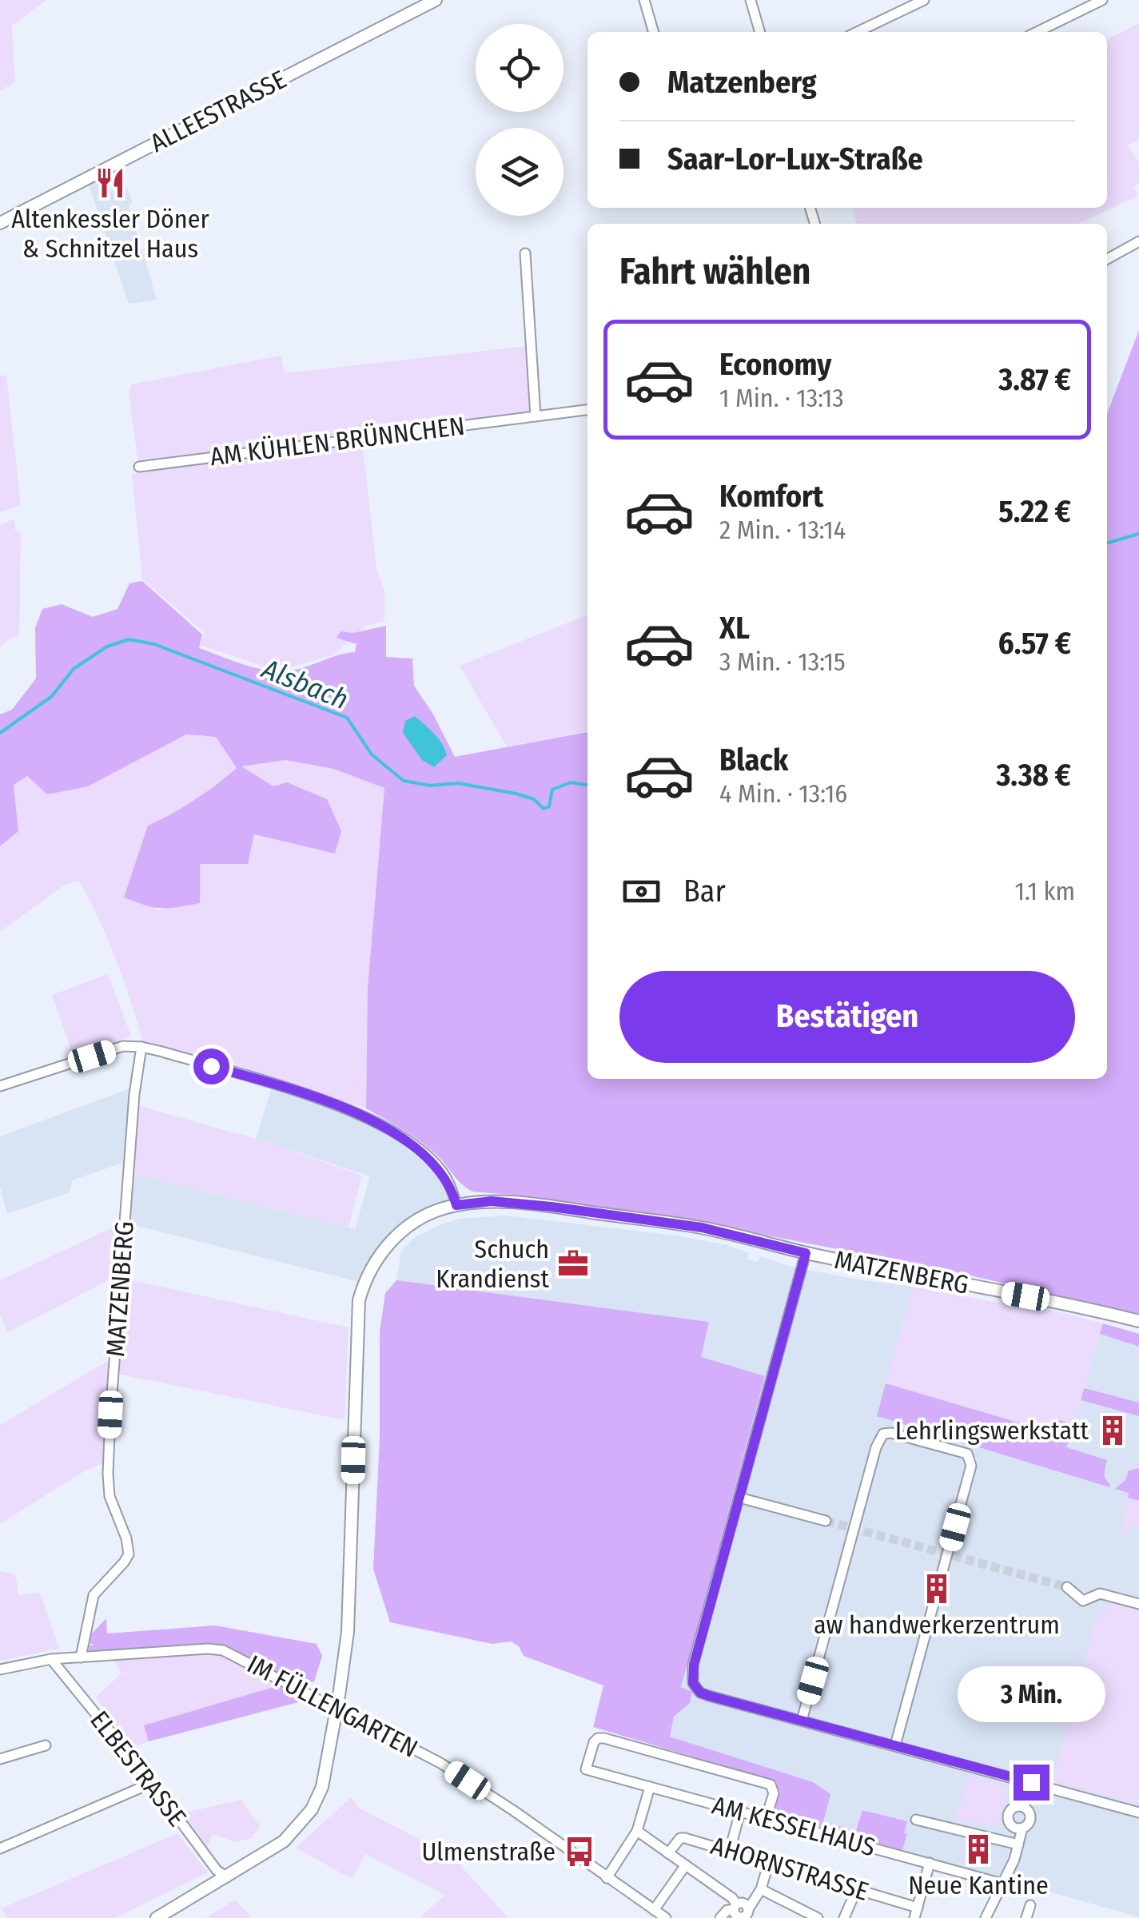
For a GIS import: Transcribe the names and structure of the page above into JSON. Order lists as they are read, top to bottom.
{
  "streets": {
    "street": [
      "ALLEESTRASSE",
      "AM KÜHLEN BRÜNNCHEN",
      "MATZENBERG",
      "IM FÜLLENGARTEN",
      "ELBESTRASSE",
      "AM KESSELHAUS",
      "AHORNSTRASSE"
    ]
  },
  "crossings": [
    ["MATZENBERG", "IM FÜLLENGARTEN"],
    ["MATZENBERG", "ELBESTRASSE"],
    ["IM FÜLLENGARTEN", "ELBESTRASSE"]
  ],
  "water": ["Alsbach"],
  "places": {
    "restaurant": ["Altenkessler Döner & Schnitzel Haus"],
    "office": ["Schuch Krandienst"],
    "building": ["Lehrlingswerkstatt", "aw handwerkerzentrum", "Neue Kantine"],
    "bus stop": ["Ulmenstraße"]
  },
  "page": {
    "banner": ["Matzenberg", "Saar-Lor-Lux-Straße"],
    "heading": "Fahrt wählen",
    "list": [
      {
        "name": "Economy",
        "note": "1 Min. · 13:13",
        "value": "3.87 €"
      },
      {
        "name": "Komfort",
        "note": "2 Min. · 13:14",
        "value": "5.22 €"
      },
      {
        "name": "XL",
        "note": "3 Min. · 13:15",
        "value": "6.57 €"
      },
      {
        "name": "Black",
        "note": "4 Min. · 13:16",
        "value": "3.38 €"
      }
    ],
    "pay": ["Bar", "1.1 km"],
    "buttons": "Bestätigen",
    "bubble": "3 Min."
  }
}
